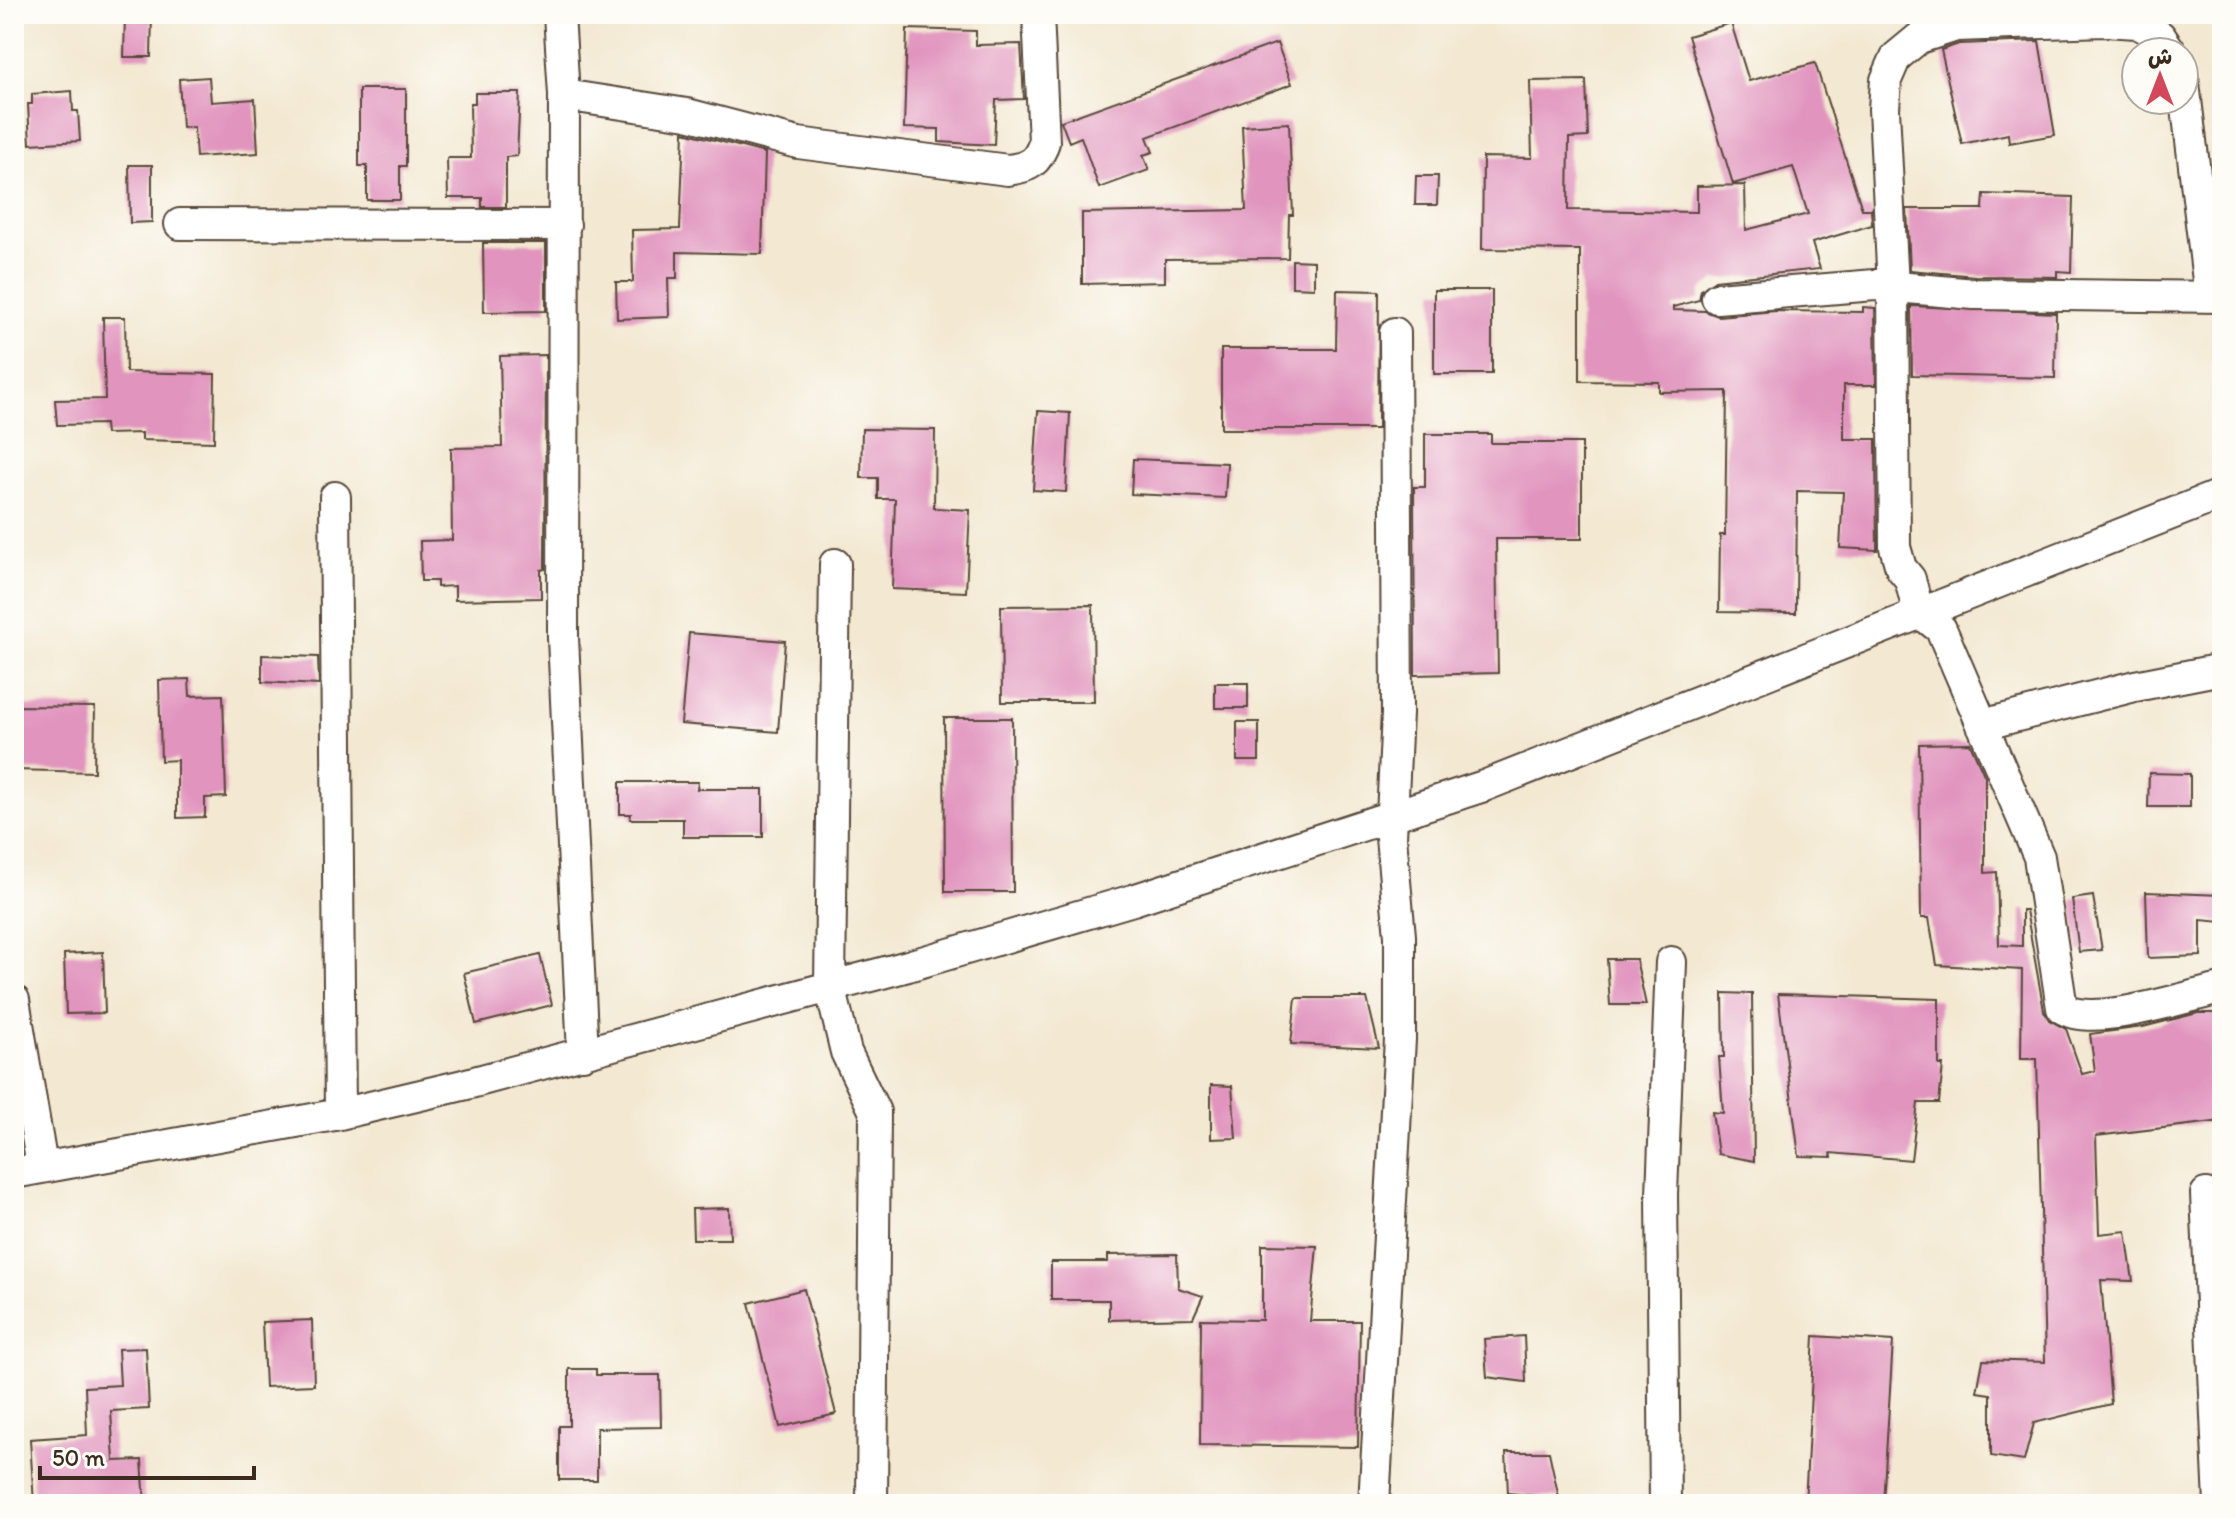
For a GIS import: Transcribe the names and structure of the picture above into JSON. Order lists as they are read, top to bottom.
{
  "scale_bar": "50 m",
  "north": "top"
}
